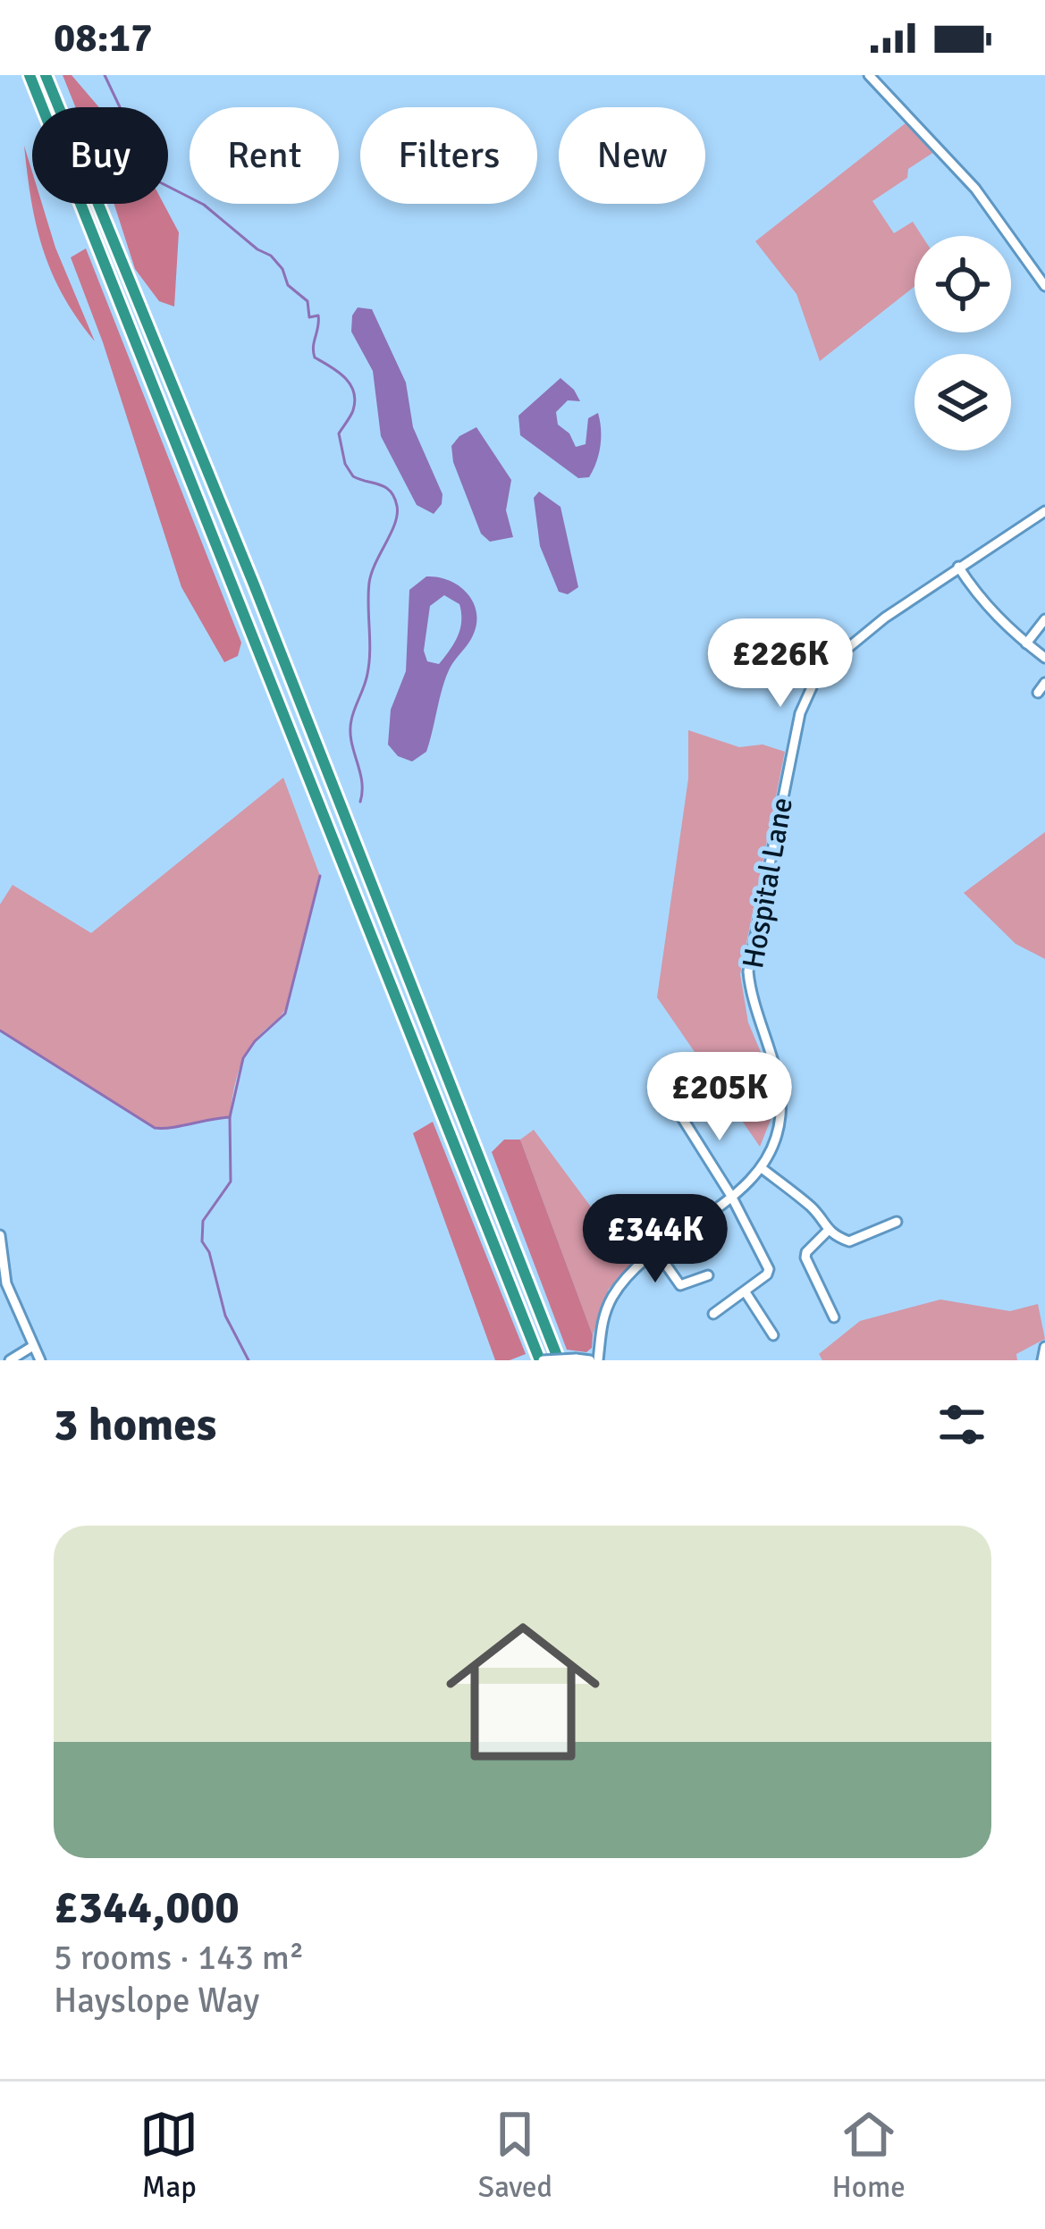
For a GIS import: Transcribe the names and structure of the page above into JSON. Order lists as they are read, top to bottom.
{
  "streets": {
    "street": ["Hospital Lane"]
  },
  "page": {
    "status": "08:17",
    "chip": [
      "Buy",
      "Rent",
      "Filters",
      "New"
    ],
    "price": ["£226K", "£205K", "£344K"],
    "heading": "3 homes",
    "list": [
      {
        "name": "£344,000",
        "note": "5 rooms · 143 m² · Hayslope Way"
      }
    ],
    "tabs": ["Map", "Saved", "Home"]
  }
}
